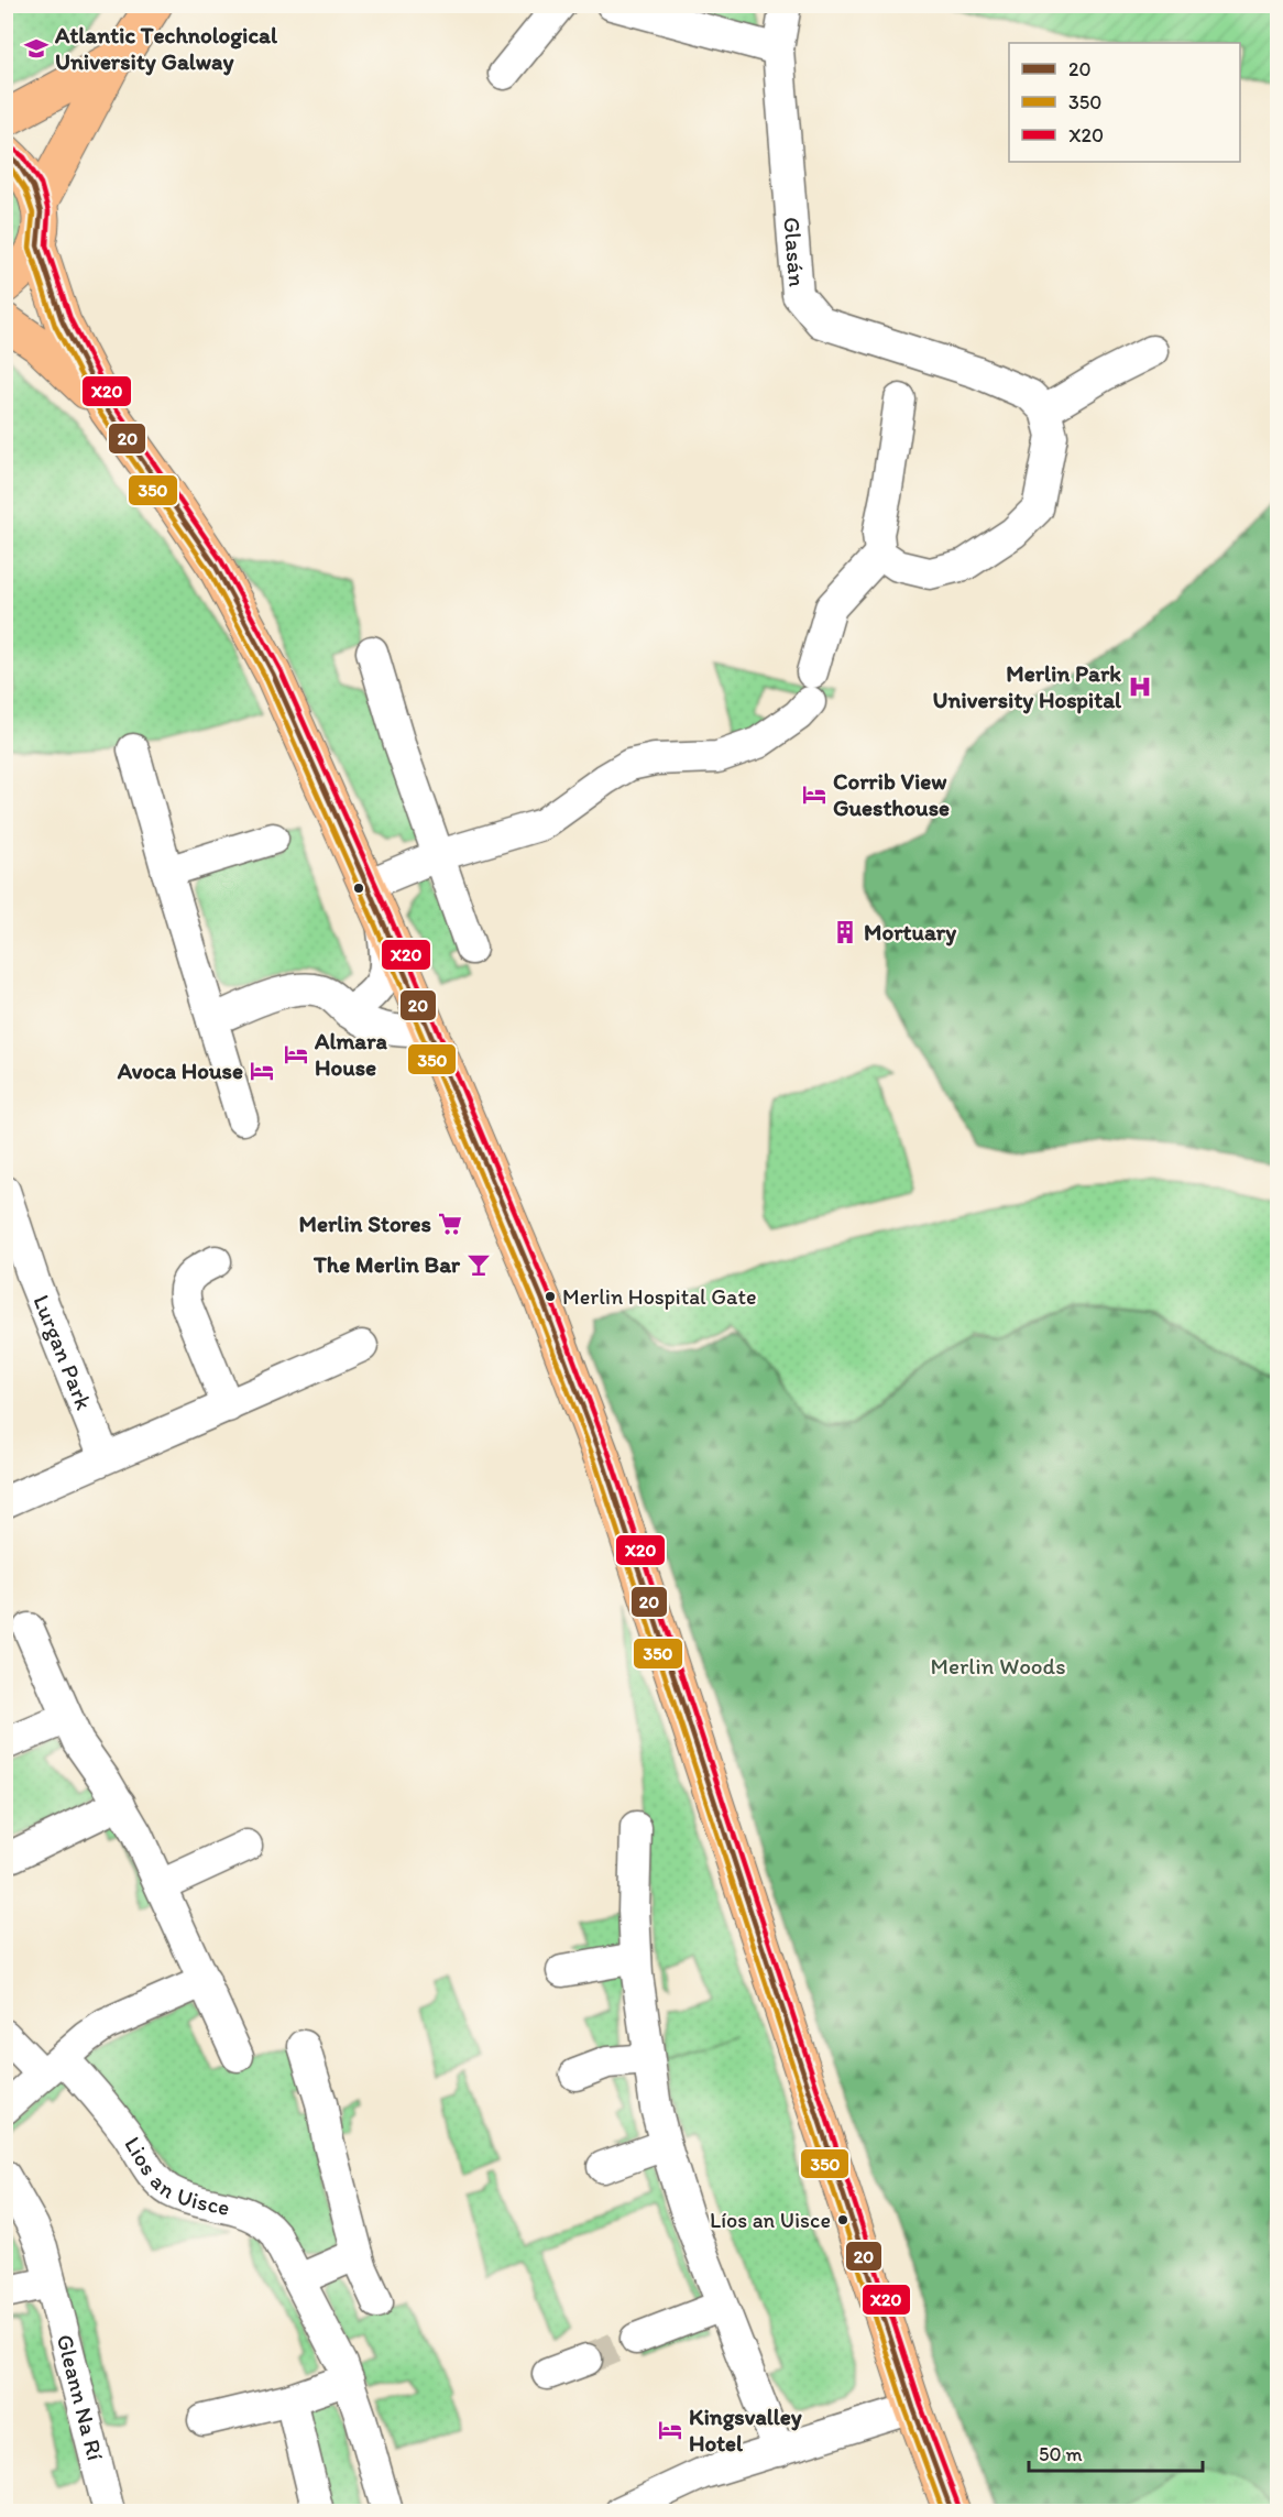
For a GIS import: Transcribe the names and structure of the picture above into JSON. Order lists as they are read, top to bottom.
{
  "streets": {
    "street": [
      "Glasán",
      "Lurgan Park",
      "Lios an Uisce",
      "Gleann Na Rí"
    ]
  },
  "parks": ["Merlin Woods"],
  "places": {
    "school or university": ["Atlantic Technological University Galway"],
    "hospital": ["Merlin Park University Hospital"],
    "hotel": [
      "Corrib View Guesthouse",
      "Almara House",
      "Avoca House",
      "Kingsvalley Hotel"
    ],
    "building": ["Mortuary"],
    "supermarket": ["Merlin Stores"],
    "bar": ["The Merlin Bar"],
    "other": ["Merlin Hospital Gate", "Líos an Uisce"]
  },
  "lines": ["transit line X20", "transit line 20", "transit line 350"],
  "legend": ["20", "350", "X20"],
  "scale_bar": "50 m"
}
